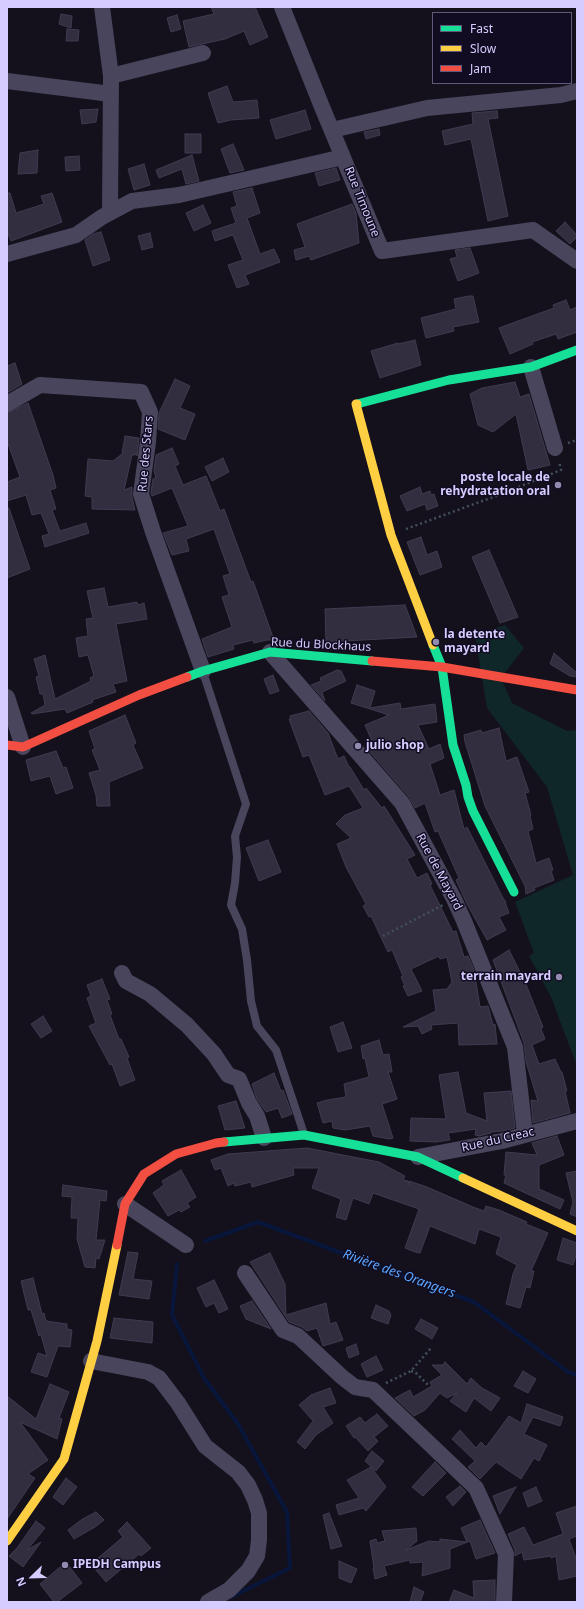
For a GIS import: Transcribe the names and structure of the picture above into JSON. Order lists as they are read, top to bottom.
{
  "streets": {
    "street": [
      "Rue Timoune",
      "Rue des Stars",
      "Rue du Blockhaus",
      "Rue de Mayard",
      "Rue du Creac"
    ]
  },
  "crossings": [
    ["Rue des Stars", "Rue du Blockhaus"],
    ["Rue du Blockhaus", "Rue de Mayard"],
    ["Rue de Mayard", "Rue du Creac"]
  ],
  "water": ["Rivière des Orangers"],
  "places": [
    "poste locale de rehydratation oral",
    "la detente mayard",
    "julio shop",
    "terrain mayard",
    "IPEDH Campus"
  ],
  "legend": ["Fast", "Slow", "Jam"],
  "north": "bottom left"
}
